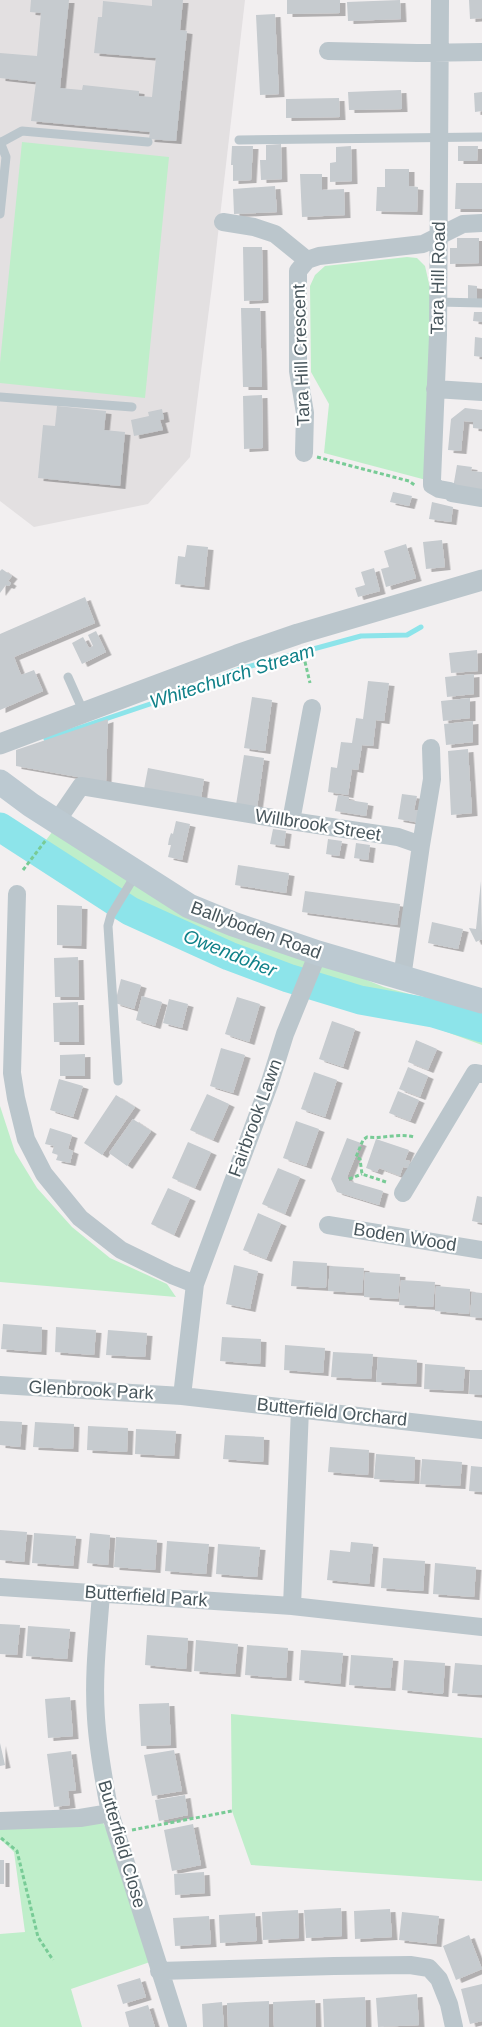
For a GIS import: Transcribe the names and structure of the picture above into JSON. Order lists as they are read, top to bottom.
{
  "streets": {
    "main road": ["Ballyboden Road"],
    "street": [
      "Tara Hill Road",
      "Tara Hill Crescent",
      "Willbrook Street",
      "Fairbrook Lawn",
      "Boden Wood",
      "Glenbrook Park",
      "Butterfield Orchard",
      "Butterfield Park",
      "Butterfield Close"
    ]
  },
  "crossings": [
    ["Tara Hill Road", "Tara Hill Crescent"],
    ["Willbrook Street", "Ballyboden Road"],
    ["Ballyboden Road", "Fairbrook Lawn"],
    ["Fairbrook Lawn", "Glenbrook Park"],
    ["Fairbrook Lawn", "Butterfield Orchard"],
    ["Glenbrook Park", "Butterfield Orchard"],
    ["Butterfield Park", "Butterfield Close"]
  ],
  "water": ["Whitechurch Stream", "Owendoher"]
}
